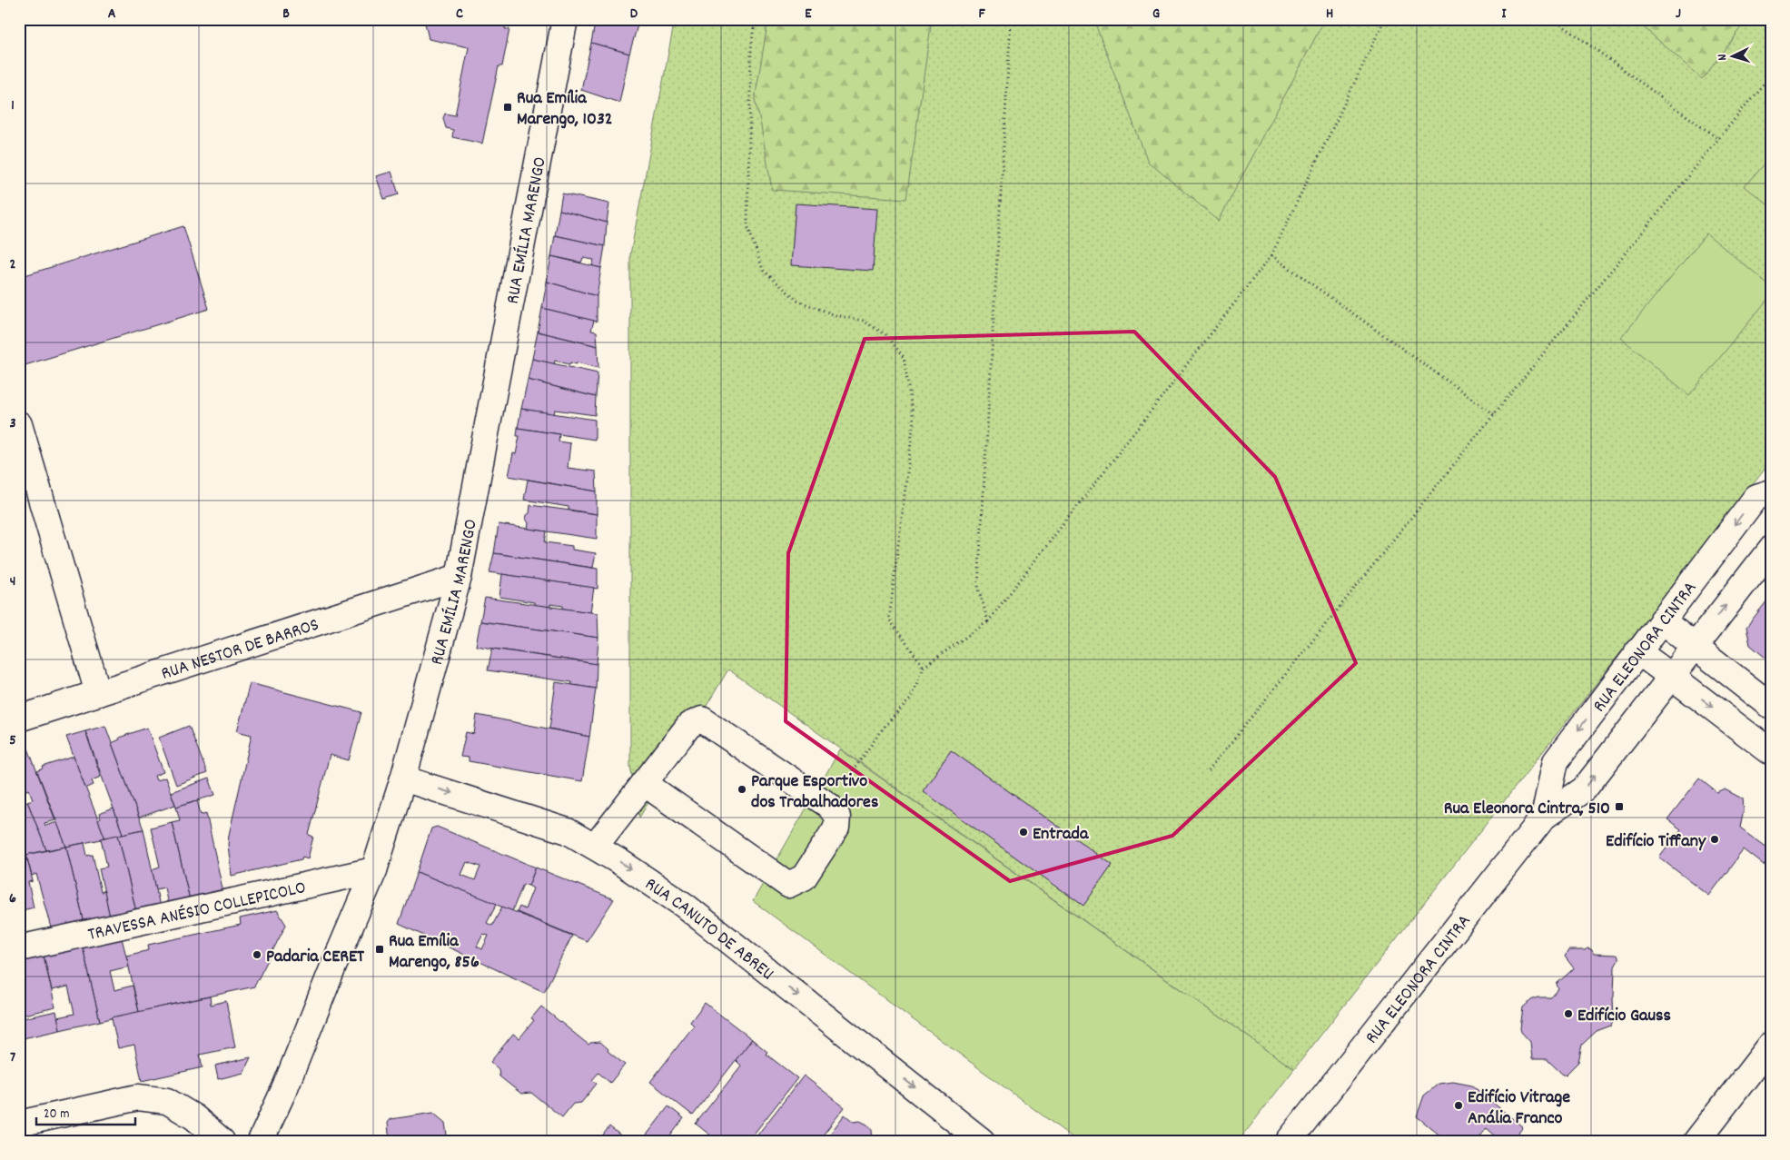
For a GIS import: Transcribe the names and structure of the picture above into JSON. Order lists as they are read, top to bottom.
{
  "streets": {
    "street": [
      "RUA EMÍLIA MARENGO",
      "RUA ELEONORA CINTRA",
      "RUA NESTOR DE BARROS",
      "TRAVESSA ANÉSIO COLLEPICOLO",
      "RUA CANUTO DE ABREU"
    ]
  },
  "crossings": [
    ["RUA EMÍLIA MARENGO", "RUA NESTOR DE BARROS"],
    ["RUA EMÍLIA MARENGO", "TRAVESSA ANÉSIO COLLEPICOLO"],
    ["RUA EMÍLIA MARENGO", "RUA CANUTO DE ABREU"]
  ],
  "one_way": ["RUA CANUTO DE ABREU"],
  "places": {
    "transit": ["Rua Emília Marengo, 1032", "Rua Eleonora Cintra, 510", "Rua Emília Marengo, 856"],
    "other": [
      "Parque Esportivo dos Trabalhadores",
      "Entrada",
      "Edifício Tiffany",
      "Padaria CERET",
      "Edifício Gauss",
      "Edifício Vitrage Anália Franco"
    ]
  },
  "scale_bar": "20 m",
  "north": "left",
  "grid": {
    "columns": [
      "A",
      "B",
      "C",
      "D",
      "E",
      "F",
      "G",
      "H",
      "I",
      "J"
    ],
    "rows": [
      "1",
      "2",
      "3",
      "4",
      "5",
      "6",
      "7"
    ]
  }
}
